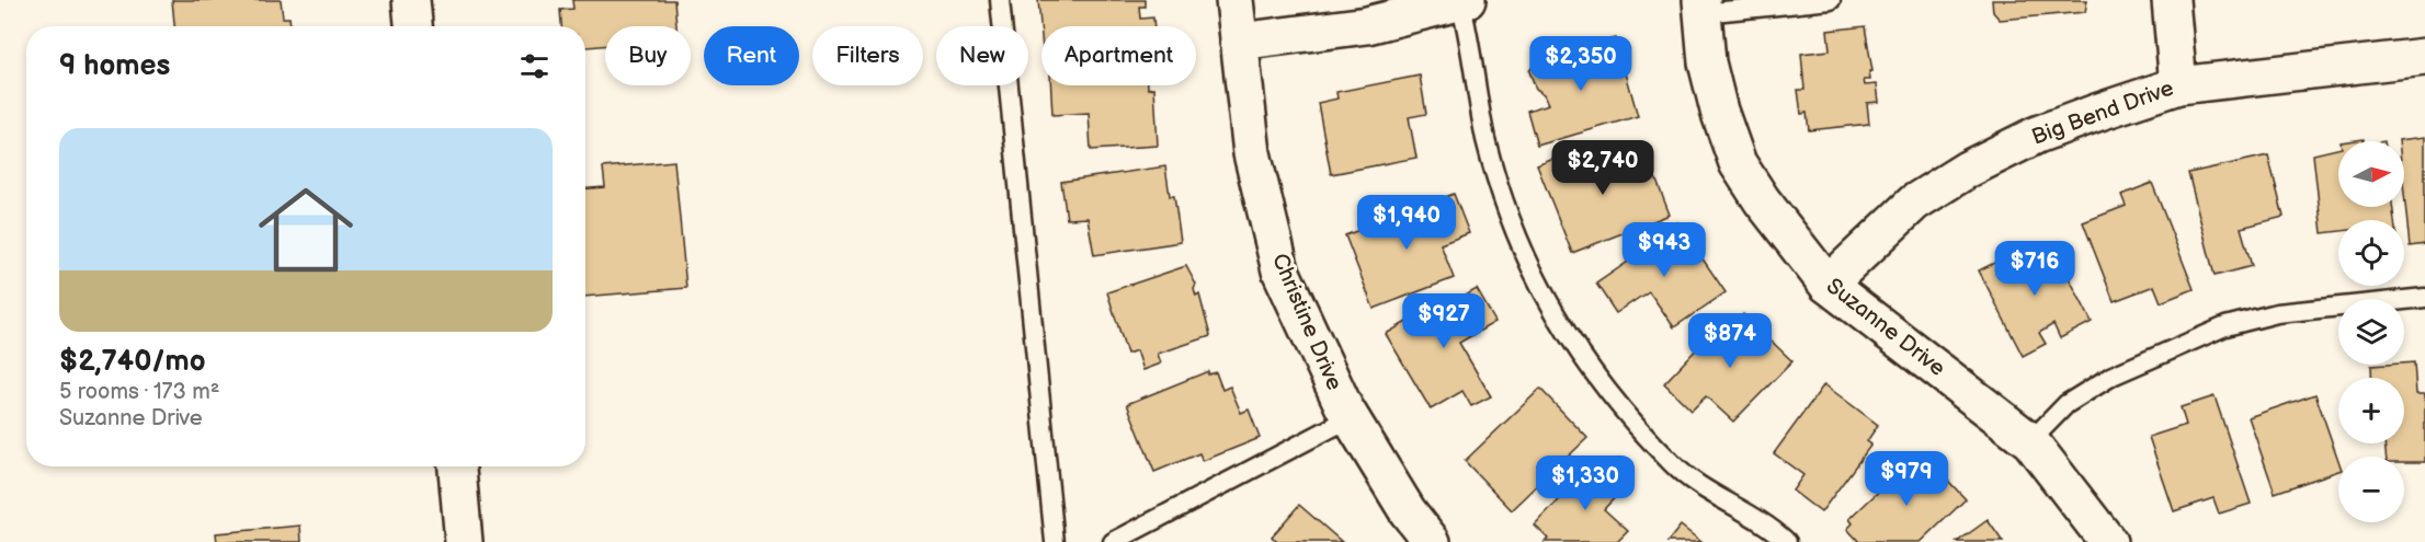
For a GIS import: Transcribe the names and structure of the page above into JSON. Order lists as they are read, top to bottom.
{
  "streets": {
    "street": ["Big Bend Drive", "Christine Drive", "Suzanne Drive"]
  },
  "crossings": [
    ["Big Bend Drive", "Suzanne Drive"]
  ],
  "north": "right",
  "page": {
    "chip": [
      "Buy",
      "Rent",
      "Filters",
      "New",
      "Apartment"
    ],
    "heading": "9 homes",
    "price": [
      "$2,350",
      "$2,740",
      "$1,940",
      "$943",
      "$716",
      "$927",
      "$874",
      "$979",
      "$1,330"
    ],
    "list": [
      {
        "name": "$2,740/mo",
        "note": "5 rooms · 173 m² · Suzanne Drive"
      }
    ],
    "map_buttons": ["+", "−"]
  }
}
